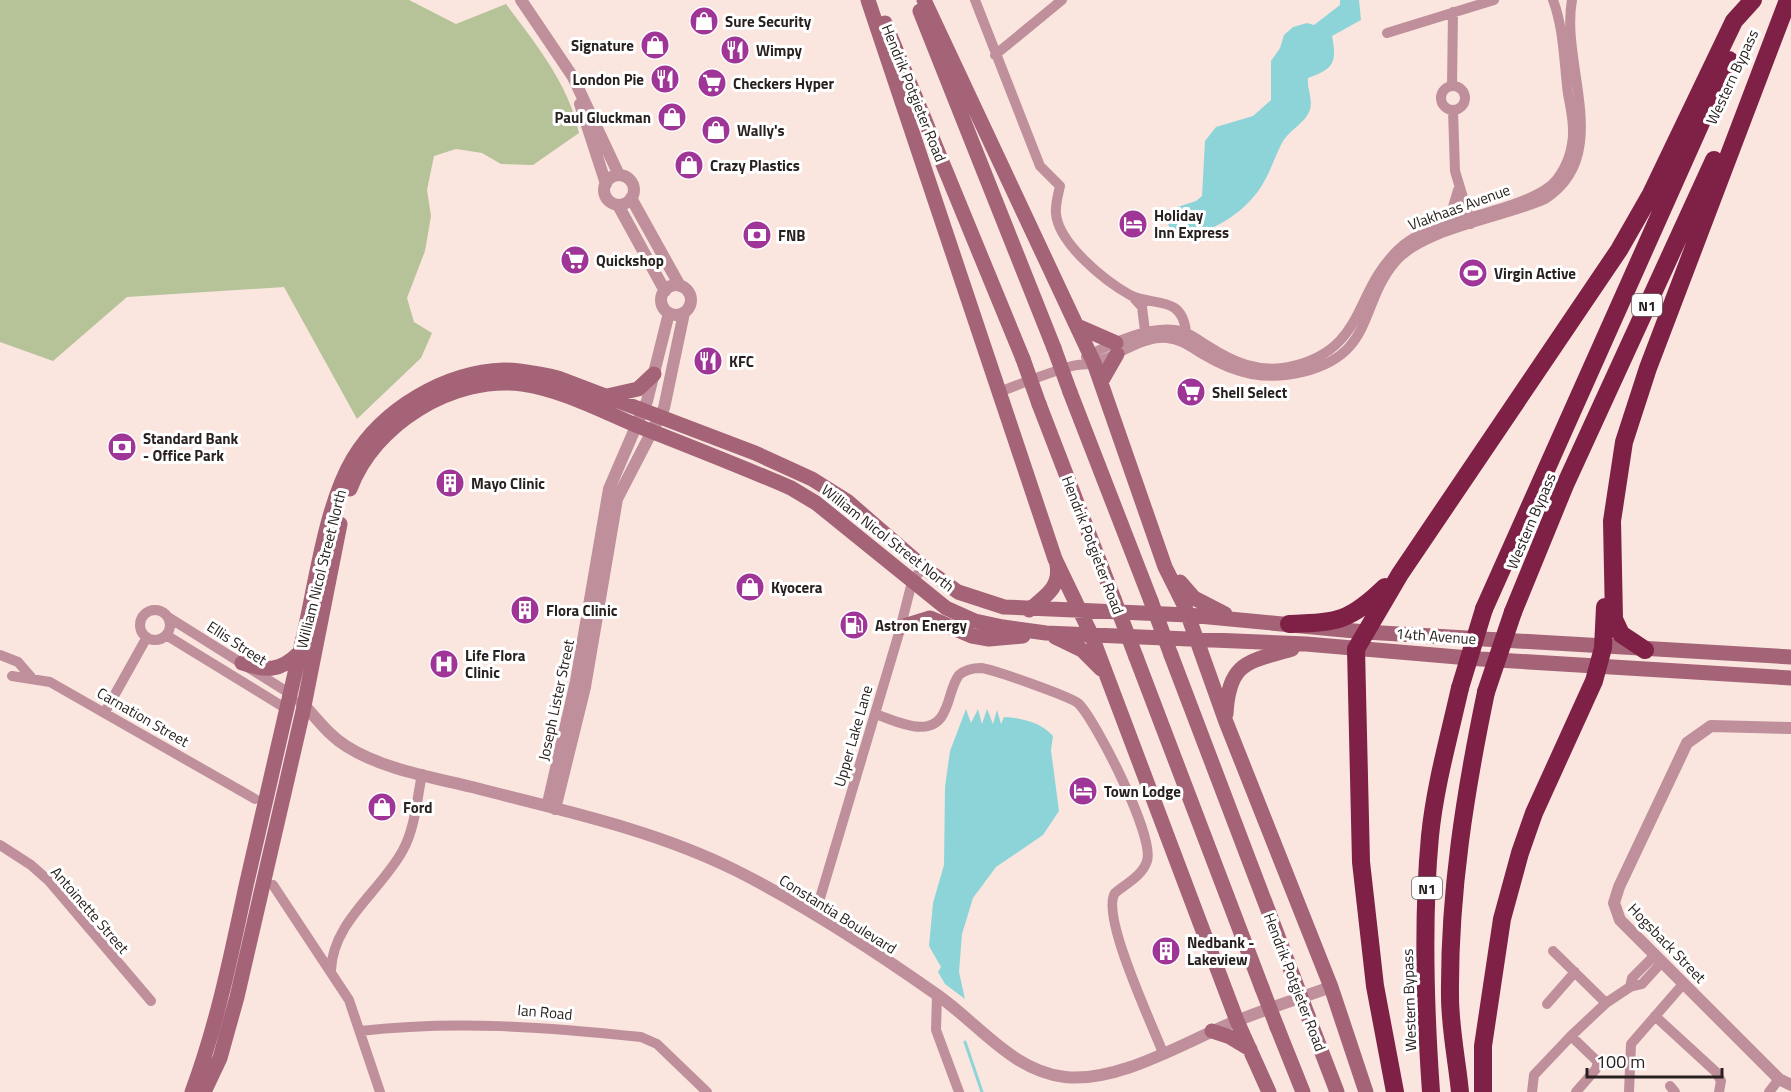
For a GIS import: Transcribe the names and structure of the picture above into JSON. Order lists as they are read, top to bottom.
{
  "streets": {
    "highway": ["Western Bypass", "N1"],
    "main road": ["Hendrik Potgieter Road", "William Nicol Street North", "14th Avenue"],
    "street": [
      "Vlakhaas Avenue",
      "Ellis Street",
      "Joseph Lister Street",
      "Carnation Street",
      "Upper Lake Lane",
      "Antoinette Street",
      "Constantia Boulevard",
      "Hogsback Street",
      "Ian Road"
    ]
  },
  "crossings": [
    ["William Nicol Street North", "14th Avenue"],
    ["William Nicol Street North", "Ellis Street"],
    ["William Nicol Street North", "Joseph Lister Street"],
    ["William Nicol Street North", "Upper Lake Lane"],
    ["William Nicol Street North", "Constantia Boulevard"],
    ["Ellis Street", "Constantia Boulevard"],
    ["Joseph Lister Street", "Constantia Boulevard"],
    ["Upper Lake Lane", "Constantia Boulevard"]
  ],
  "places": {
    "shop": [
      "Sure Security",
      "Signature",
      "Paul Gluckman",
      "Wally's",
      "Crazy Plastics",
      "Kyocera",
      "Ford"
    ],
    "restaurant": ["Wimpy", "London Pie", "KFC"],
    "supermarket": ["Checkers Hyper", "Quickshop", "Shell Select"],
    "hotel": ["Holiday Inn Express", "Town Lodge"],
    "bank": ["FNB", "Standard Bank - Office Park"],
    "sports": ["Virgin Active"],
    "building": ["Mayo Clinic", "Flora Clinic", "Nedbank - Lakeview"],
    "fuel station": ["Astron Energy"],
    "hospital": ["Life Flora Clinic"]
  },
  "scale_bar": "100 m"
}
